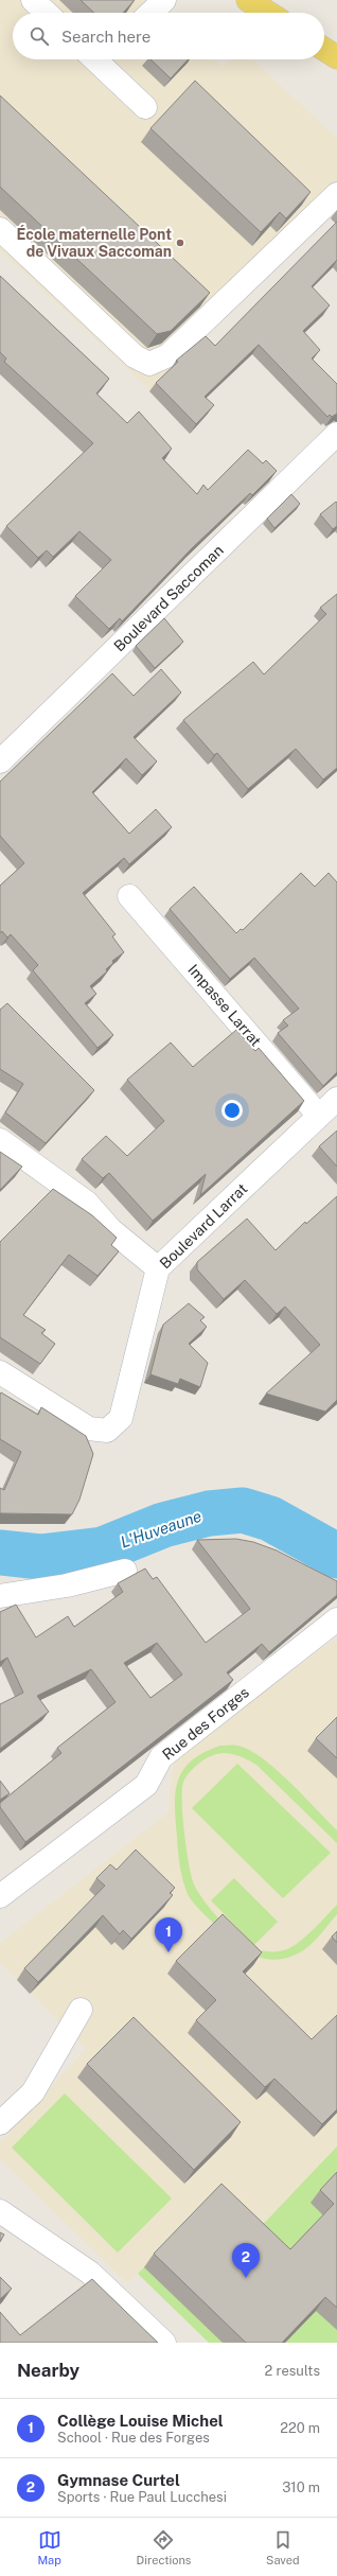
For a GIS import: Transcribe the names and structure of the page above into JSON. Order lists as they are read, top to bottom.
{
  "streets": {
    "street": [
      "Boulevard Saccoman",
      "Impasse Larrat",
      "Boulevard Larrat",
      "Rue des Forges"
    ]
  },
  "crossings": [
    ["Impasse Larrat", "Boulevard Larrat"]
  ],
  "water": ["L'Huveaune"],
  "places": ["École maternelle Pont de Vivaux Saccoman"],
  "page": {
    "search": "Search here",
    "pins": ["1", "2"],
    "heading": ["Nearby", "2 results"],
    "list": [
      {
        "mark": "1",
        "name": "Collège Louise Michel",
        "note": "School · Rue des Forges",
        "value": "220 m"
      },
      {
        "mark": "2",
        "name": "Gymnase Curtel",
        "note": "Sports · Rue Paul Lucchesi",
        "value": "310 m"
      }
    ],
    "nav": ["Map", "Directions", "Saved"]
  }
}
